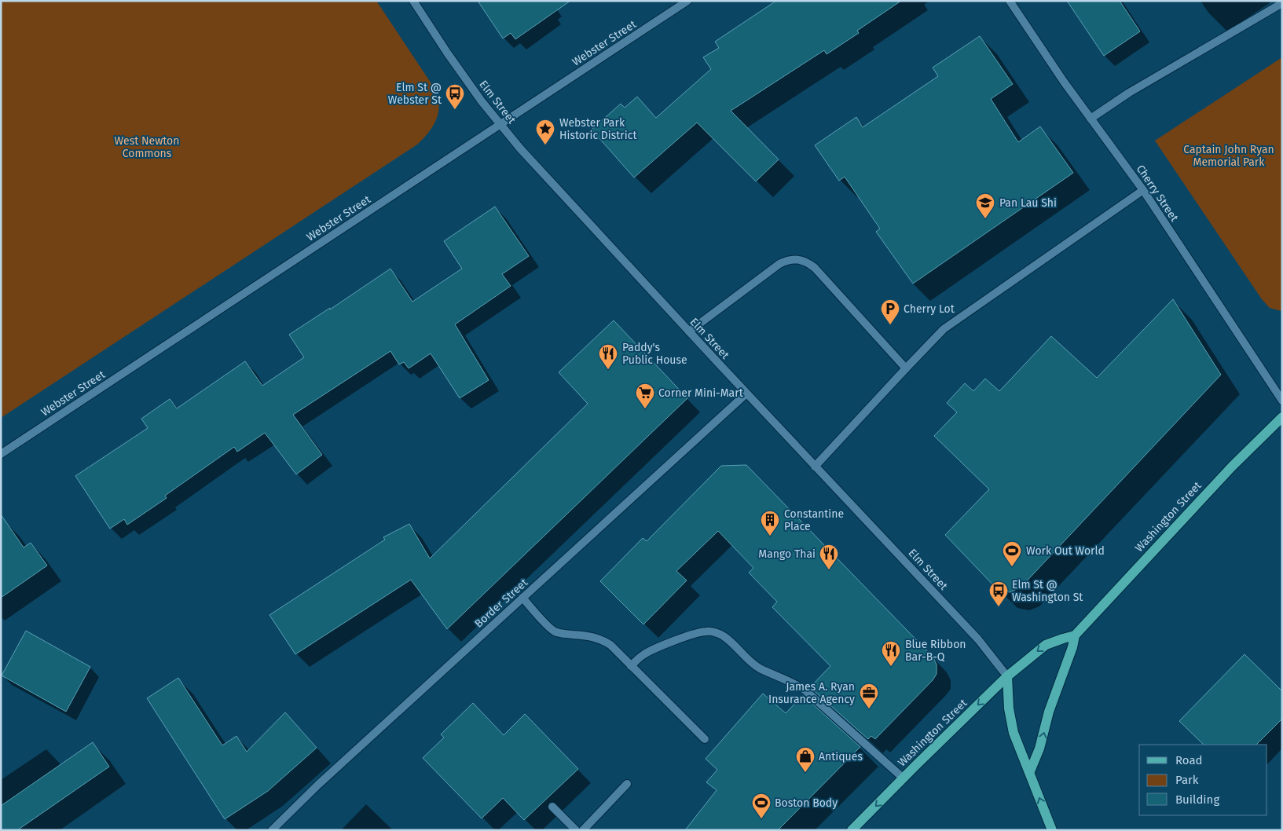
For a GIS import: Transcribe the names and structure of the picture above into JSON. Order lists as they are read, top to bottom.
{
  "streets": {
    "main road": ["Washington Street"],
    "street": [
      "Webster Street",
      "Elm Street",
      "Cherry Street",
      "Border Street"
    ]
  },
  "crossings": [
    ["Webster Street", "Elm Street"],
    ["Elm Street", "Washington Street"],
    ["Elm Street", "Border Street"]
  ],
  "parks": ["West Newton Commons", "Captain John Ryan Memorial Park"],
  "places": {
    "bus stop": ["Elm St @ Webster St", "Elm St @ Washington St"],
    "place": ["Webster Park Historic District"],
    "school or university": ["Pan Lau Shi"],
    "parking": ["Cherry Lot"],
    "restaurant": ["Paddy's Public House", "Mango Thai", "Blue Ribbon Bar-B-Q"],
    "supermarket": ["Corner Mini-Mart"],
    "building": ["Constantine Place"],
    "sports": ["Work Out World", "Boston Body"],
    "office": ["James A. Ryan Insurance Agency"],
    "shop": ["Antiques"]
  },
  "legend": ["Road", "Park", "Building"]
}
